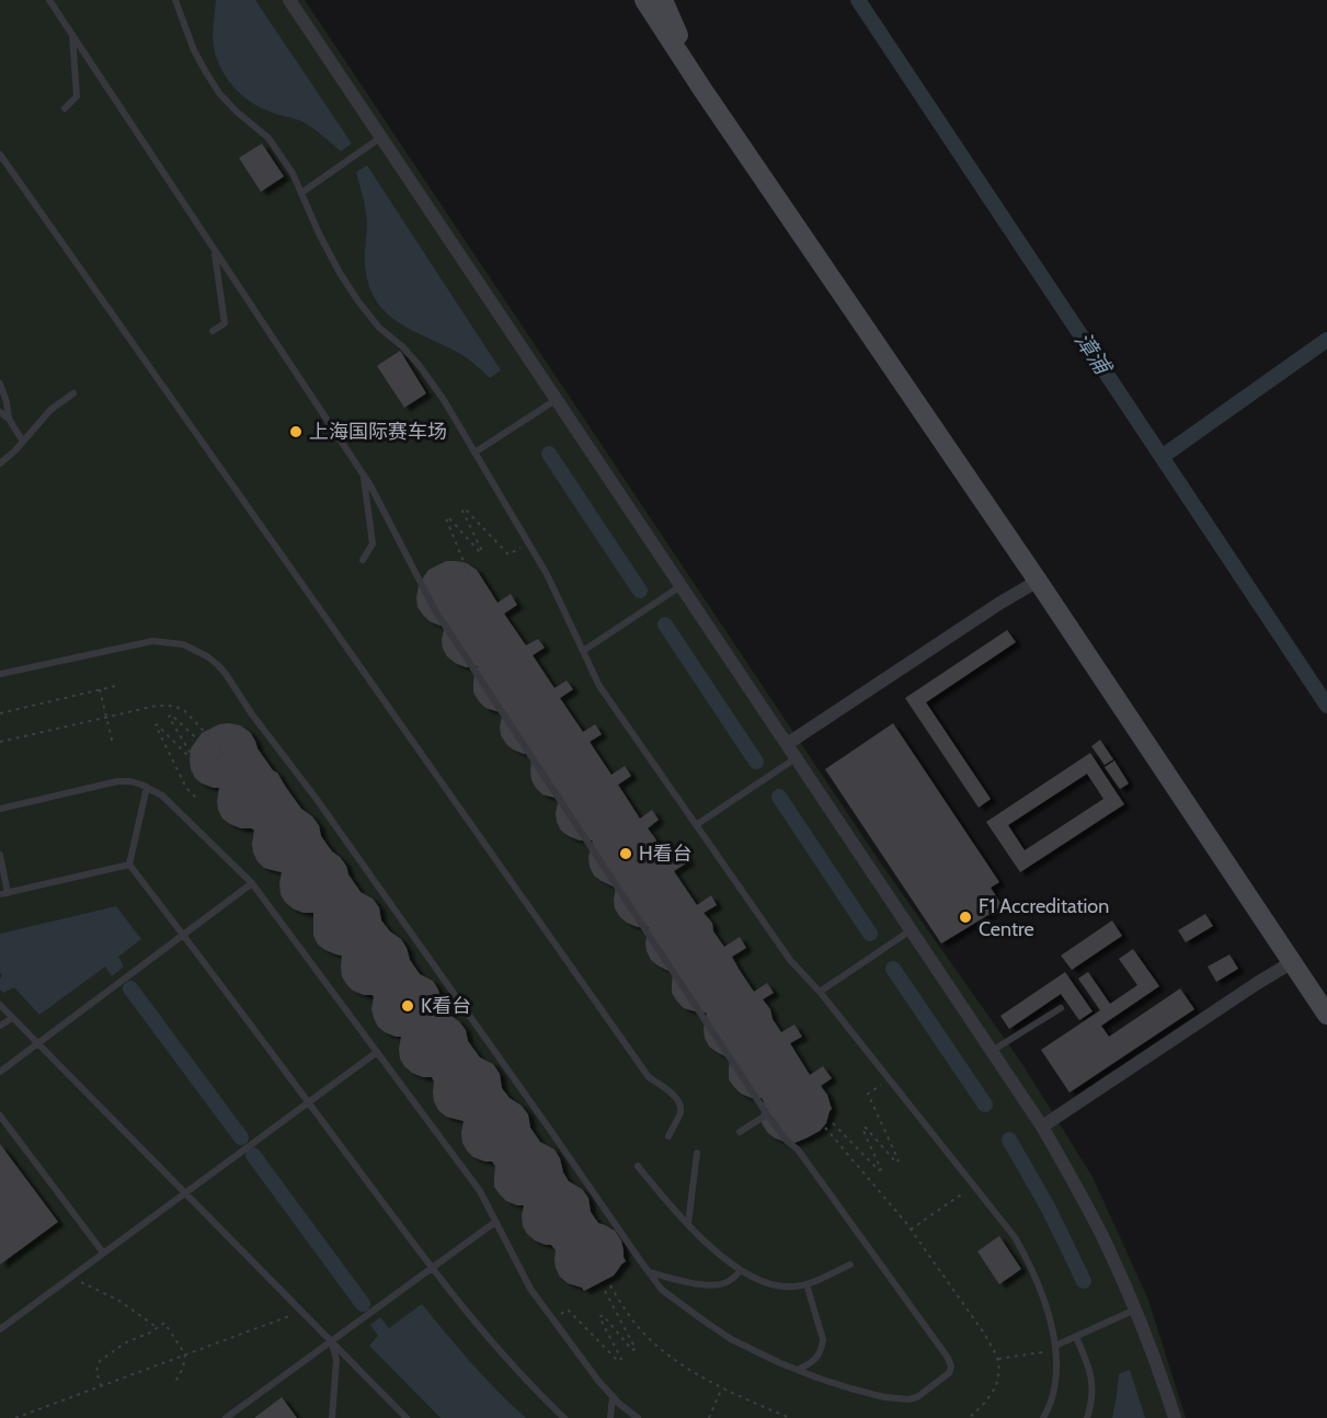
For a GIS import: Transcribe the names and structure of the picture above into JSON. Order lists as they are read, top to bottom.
{
  "water": ["漳浦"],
  "places": [
    "上海国际赛车场",
    "H看台",
    "F1 Accreditation Centre",
    "K看台"
  ]
}
